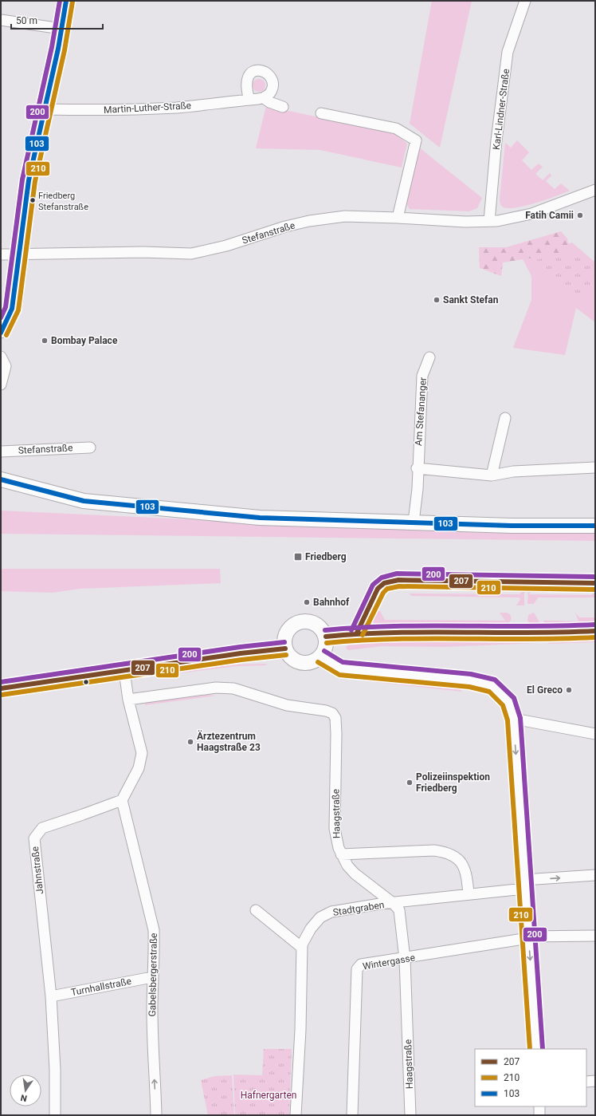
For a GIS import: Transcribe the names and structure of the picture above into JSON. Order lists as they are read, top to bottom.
{
  "streets": {
    "street": [
      "Martin-Luther-Straße",
      "Karl-Lindner-Straße",
      "Stefanstraße",
      "Am Stefananger",
      "Haagstraße",
      "Jahnstraße",
      "Stadtgraben",
      "Wintergasse",
      "Gabelsbergerstraße",
      "Turnhallstraße"
    ]
  },
  "crossings": [
    ["Karl-Lindner-Straße", "Stefanstraße"],
    ["Haagstraße", "Stadtgraben"],
    ["Haagstraße", "Wintergasse"],
    ["Jahnstraße", "Gabelsbergerstraße"],
    ["Jahnstraße", "Turnhallstraße"],
    ["Gabelsbergerstraße", "Turnhallstraße"]
  ],
  "one_way": ["Gabelsbergerstraße"],
  "parks": ["Hafnergarten"],
  "places": {
    "other": [
      "Friedberg Stefanstraße",
      "Fatih Camii",
      "Sankt Stefan",
      "Bombay Palace",
      "Bahnhof",
      "El Greco",
      "Ärztezentrum Haagstraße 23",
      "Polizeiinspektion Friedberg"
    ],
    "transit": ["Friedberg"]
  },
  "lines": [
    "transit line 103",
    "transit line 200",
    "transit line 210",
    "transit line 207"
  ],
  "legend": ["207", "210", "103"],
  "scale_bar": "50 m",
  "north": "bottom"
}
